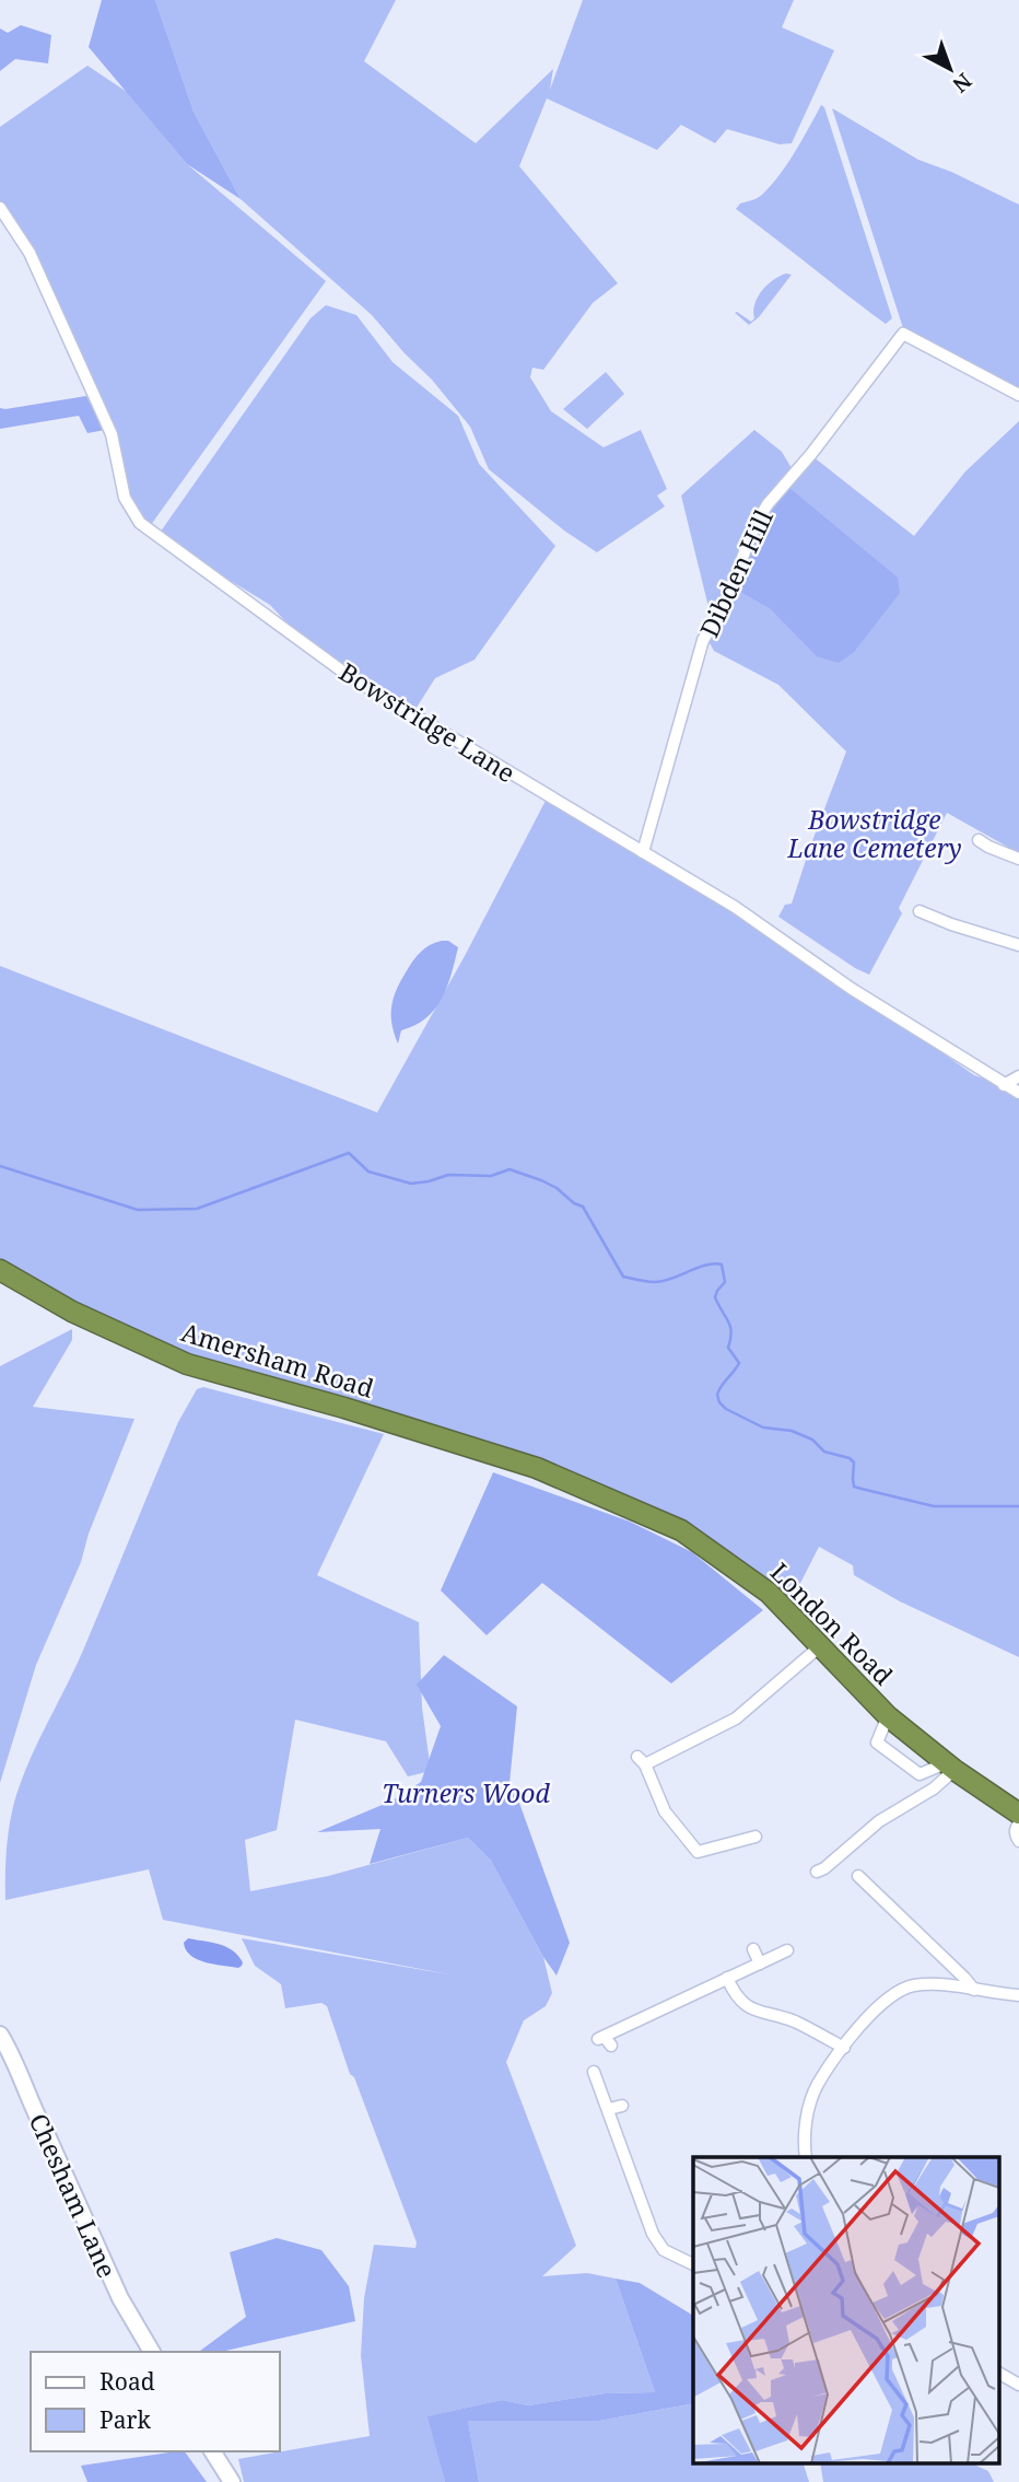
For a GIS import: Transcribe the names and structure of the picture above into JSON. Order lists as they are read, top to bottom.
{
  "streets": {
    "highway": ["Amersham Road", "London Road"],
    "street": ["Dibden Hill", "Bowstridge Lane", "Chesham Lane"]
  },
  "crossings": [
    ["Dibden Hill", "Bowstridge Lane"],
    ["Amersham Road", "London Road"]
  ],
  "parks": ["Bowstridge Lane Cemetery", "Turners Wood"],
  "legend": ["Road", "Park"],
  "north": "bottom right"
}
